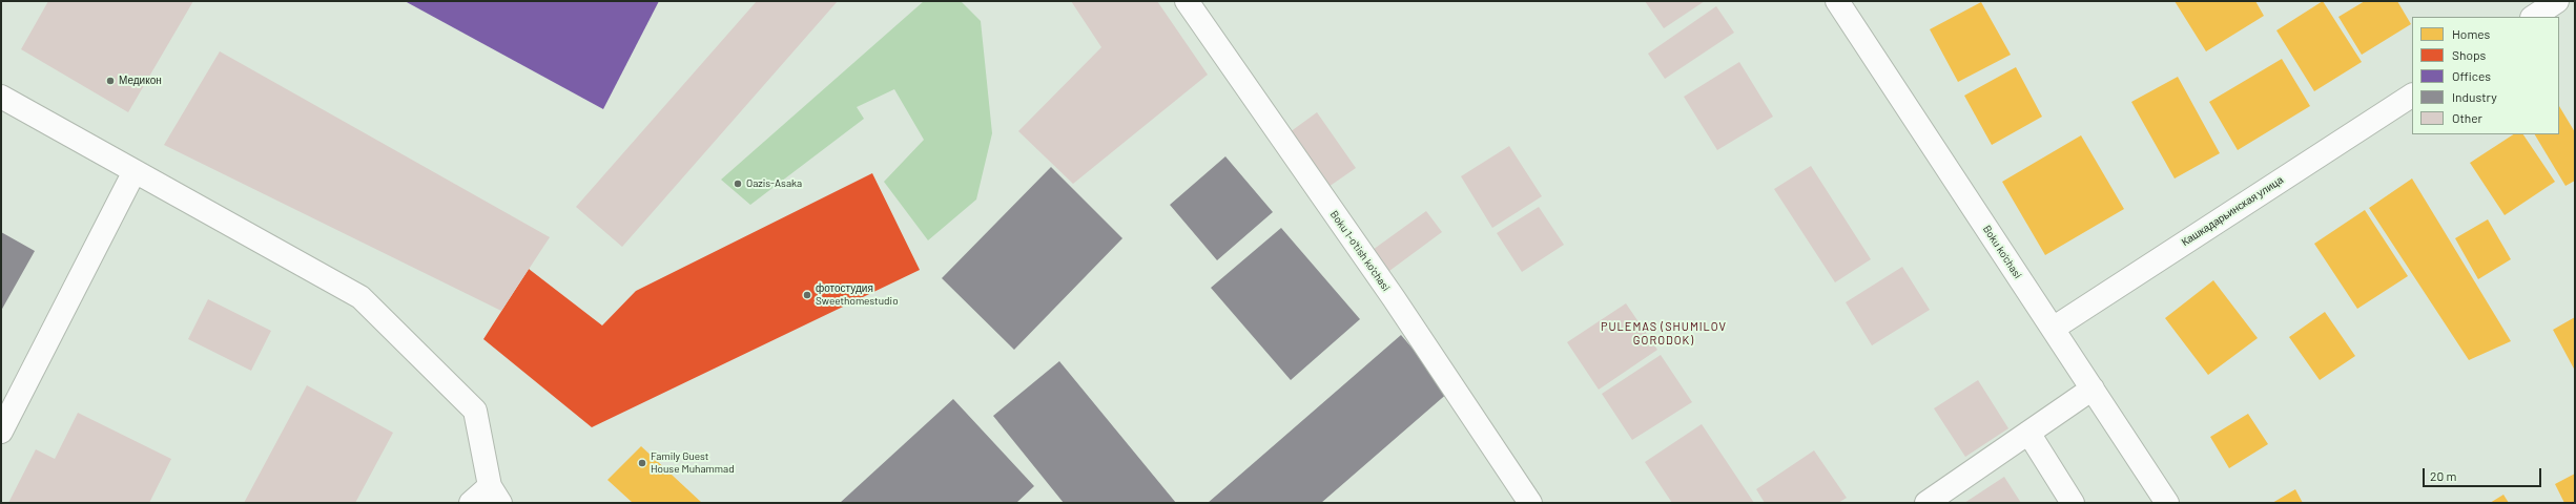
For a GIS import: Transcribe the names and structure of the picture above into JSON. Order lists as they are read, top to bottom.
{
  "streets": {
    "street": ["Кашкадарьинская улица", "Boku 1-o'tish ko'chasi", "Boku ko'chasi"]
  },
  "crossings": [
    ["Кашкадарьинская улица", "Boku ko'chasi"]
  ],
  "districts": ["PULEMAS (SHUMILOV GORODOK)"],
  "places": [
    "Медикон",
    "Oazis-Asaka",
    "фотостудия Sweethomestudio",
    "Family Guest House Muhammad"
  ],
  "legend": [
    "Homes",
    "Shops",
    "Offices",
    "Industry",
    "Other"
  ],
  "scale_bar": "20 m"
}
